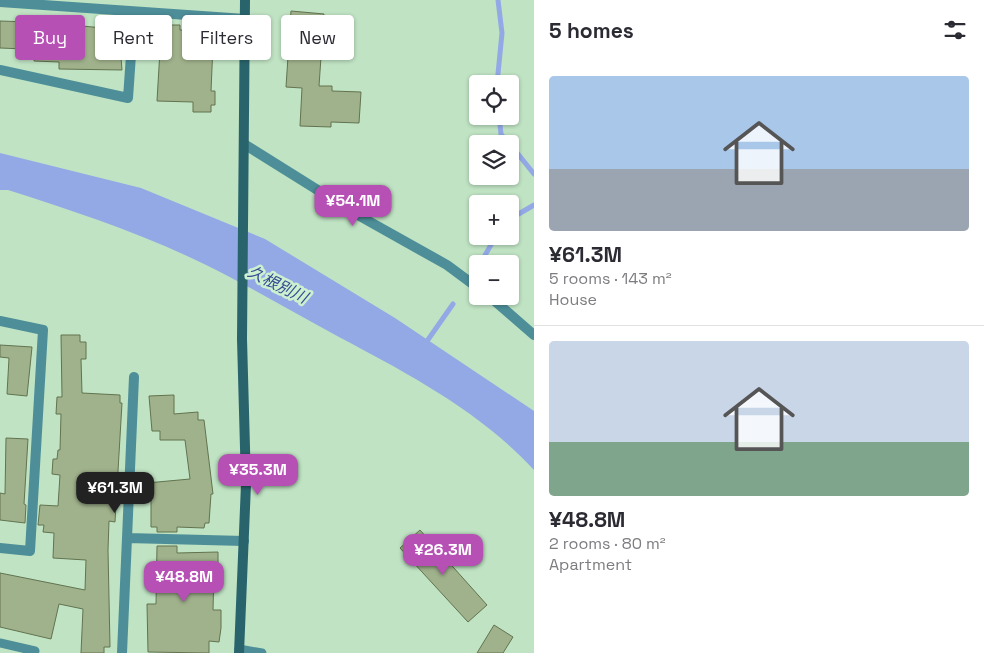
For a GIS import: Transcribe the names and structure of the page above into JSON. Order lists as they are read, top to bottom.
{
  "water": ["久根別川"],
  "page": {
    "heading": "5 homes",
    "chip": [
      "Buy",
      "Rent",
      "Filters",
      "New"
    ],
    "list": [
      {
        "name": "¥61.3M",
        "note": "5 rooms · 143 m² · House"
      },
      {
        "name": "¥48.8M",
        "note": "2 rooms · 80 m² · Apartment"
      }
    ],
    "map_buttons": ["+", "−"],
    "price": [
      "¥54.1M",
      "¥35.3M",
      "¥61.3M",
      "¥26.3M",
      "¥48.8M"
    ]
  }
}
